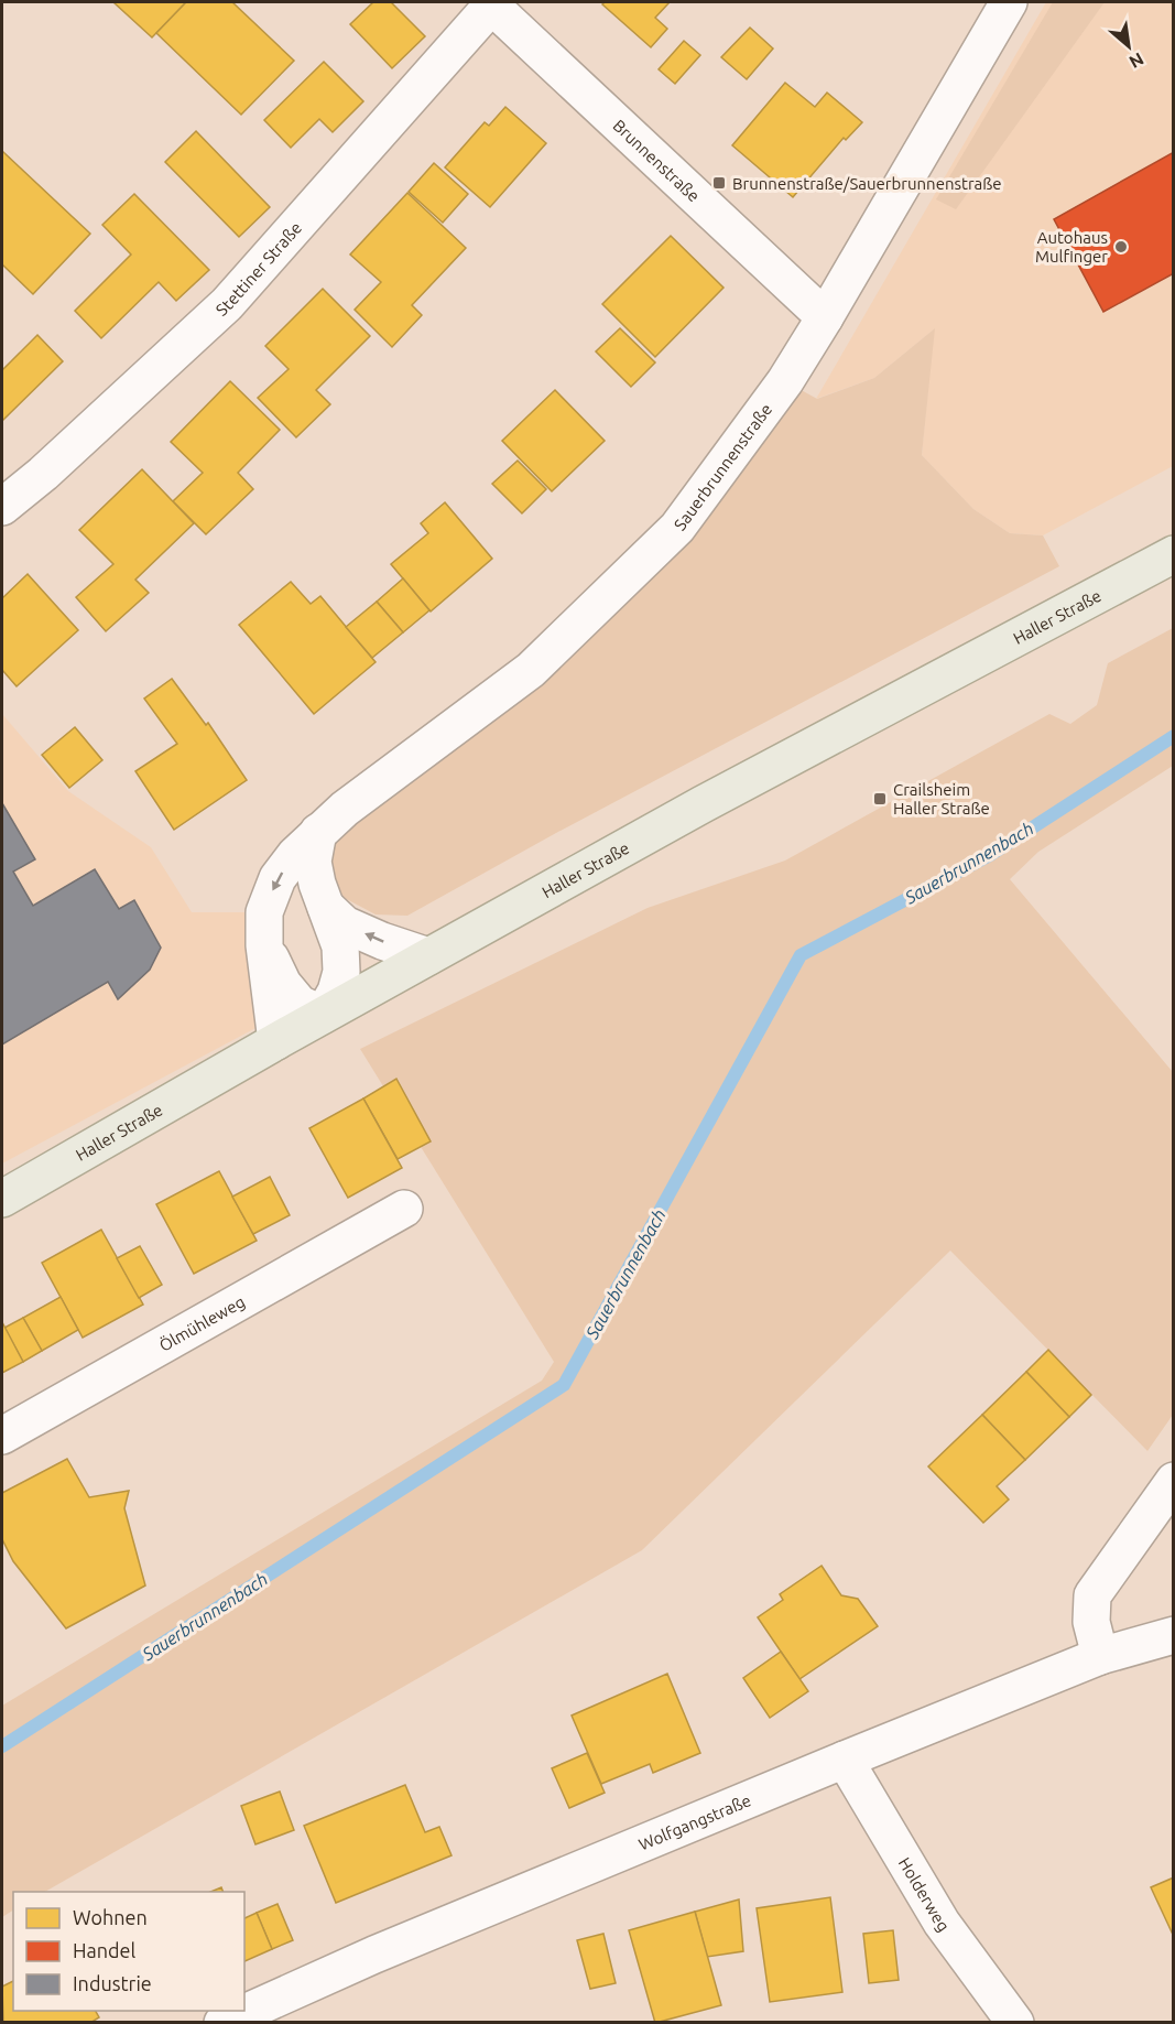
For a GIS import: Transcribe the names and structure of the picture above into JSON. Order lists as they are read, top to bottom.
{
  "streets": {
    "main road": ["Haller Straße"],
    "street": [
      "Brunnenstraße",
      "Stettiner Straße",
      "Sauerbrunnenstraße",
      "Ölmühleweg",
      "Wolfgangstraße",
      "Holderweg"
    ]
  },
  "crossings": [
    ["Brunnenstraße", "Stettiner Straße"],
    ["Brunnenstraße", "Sauerbrunnenstraße"],
    ["Sauerbrunnenstraße", "Haller Straße"],
    ["Wolfgangstraße", "Holderweg"]
  ],
  "water": ["Sauerbrunnenbach"],
  "places": {
    "transit": ["Brunnenstraße/Sauerbrunnenstraße", "Crailsheim Haller Straße"],
    "other": ["Autohaus Mulfinger"]
  },
  "legend": ["Wohnen", "Handel", "Industrie"],
  "north": "bottom right"
}
